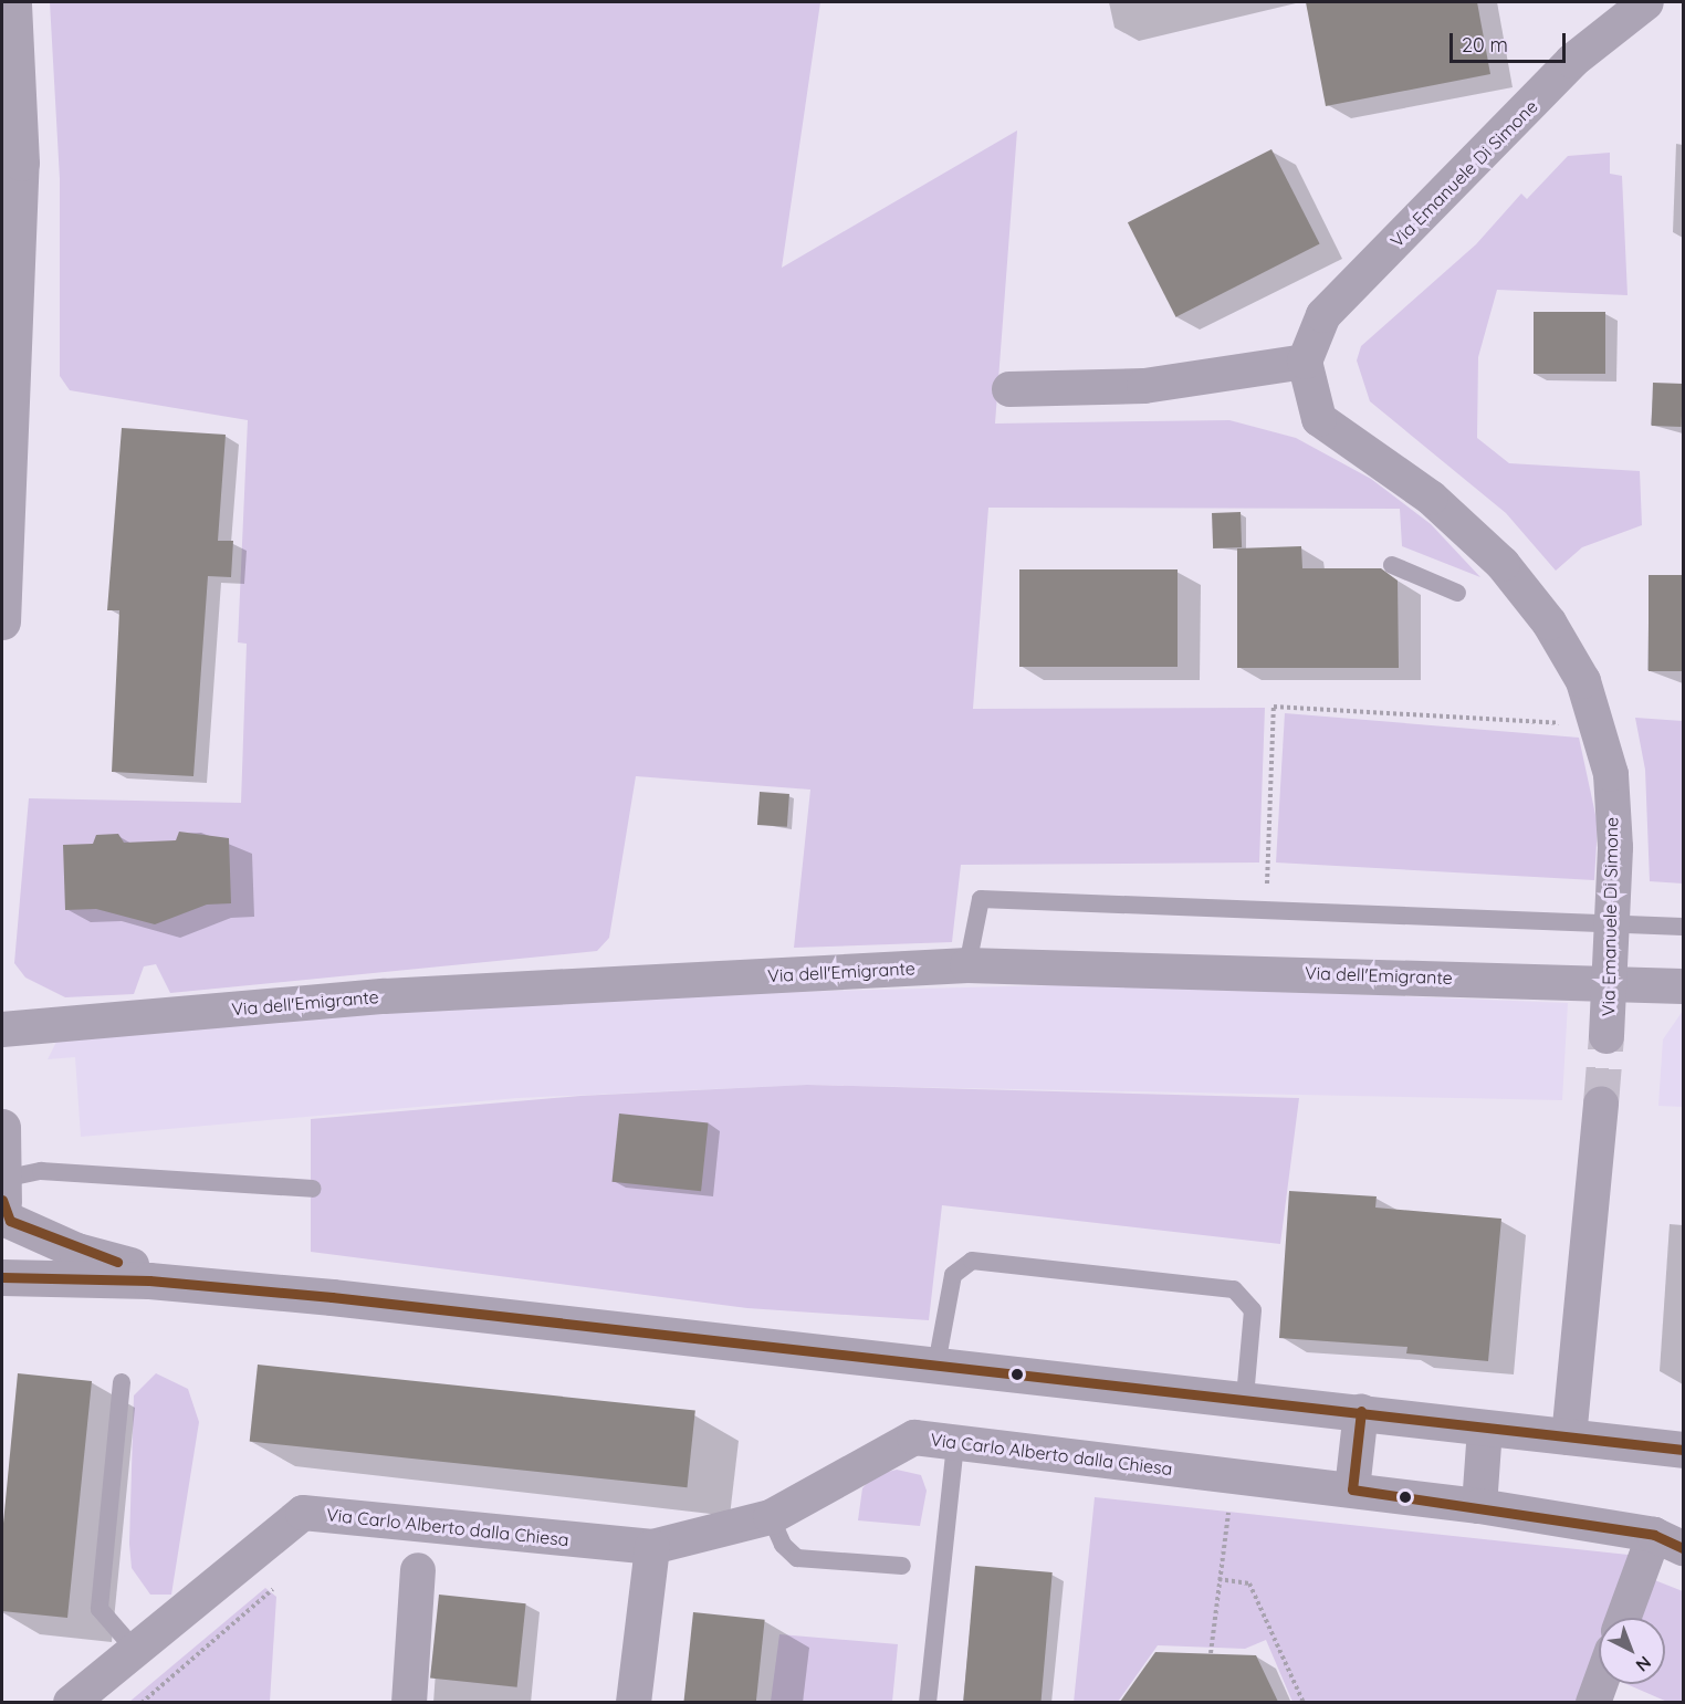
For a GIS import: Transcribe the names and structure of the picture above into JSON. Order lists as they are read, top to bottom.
{
  "streets": {
    "street": ["Via Emanuele Di Simone", "Via dell'Emigrante", "Via Carlo Alberto dalla Chiesa"]
  },
  "crossings": [
    ["Via Emanuele Di Simone", "Via dell'Emigrante"]
  ],
  "scale_bar": "20 m",
  "north": "bottom right"
}
